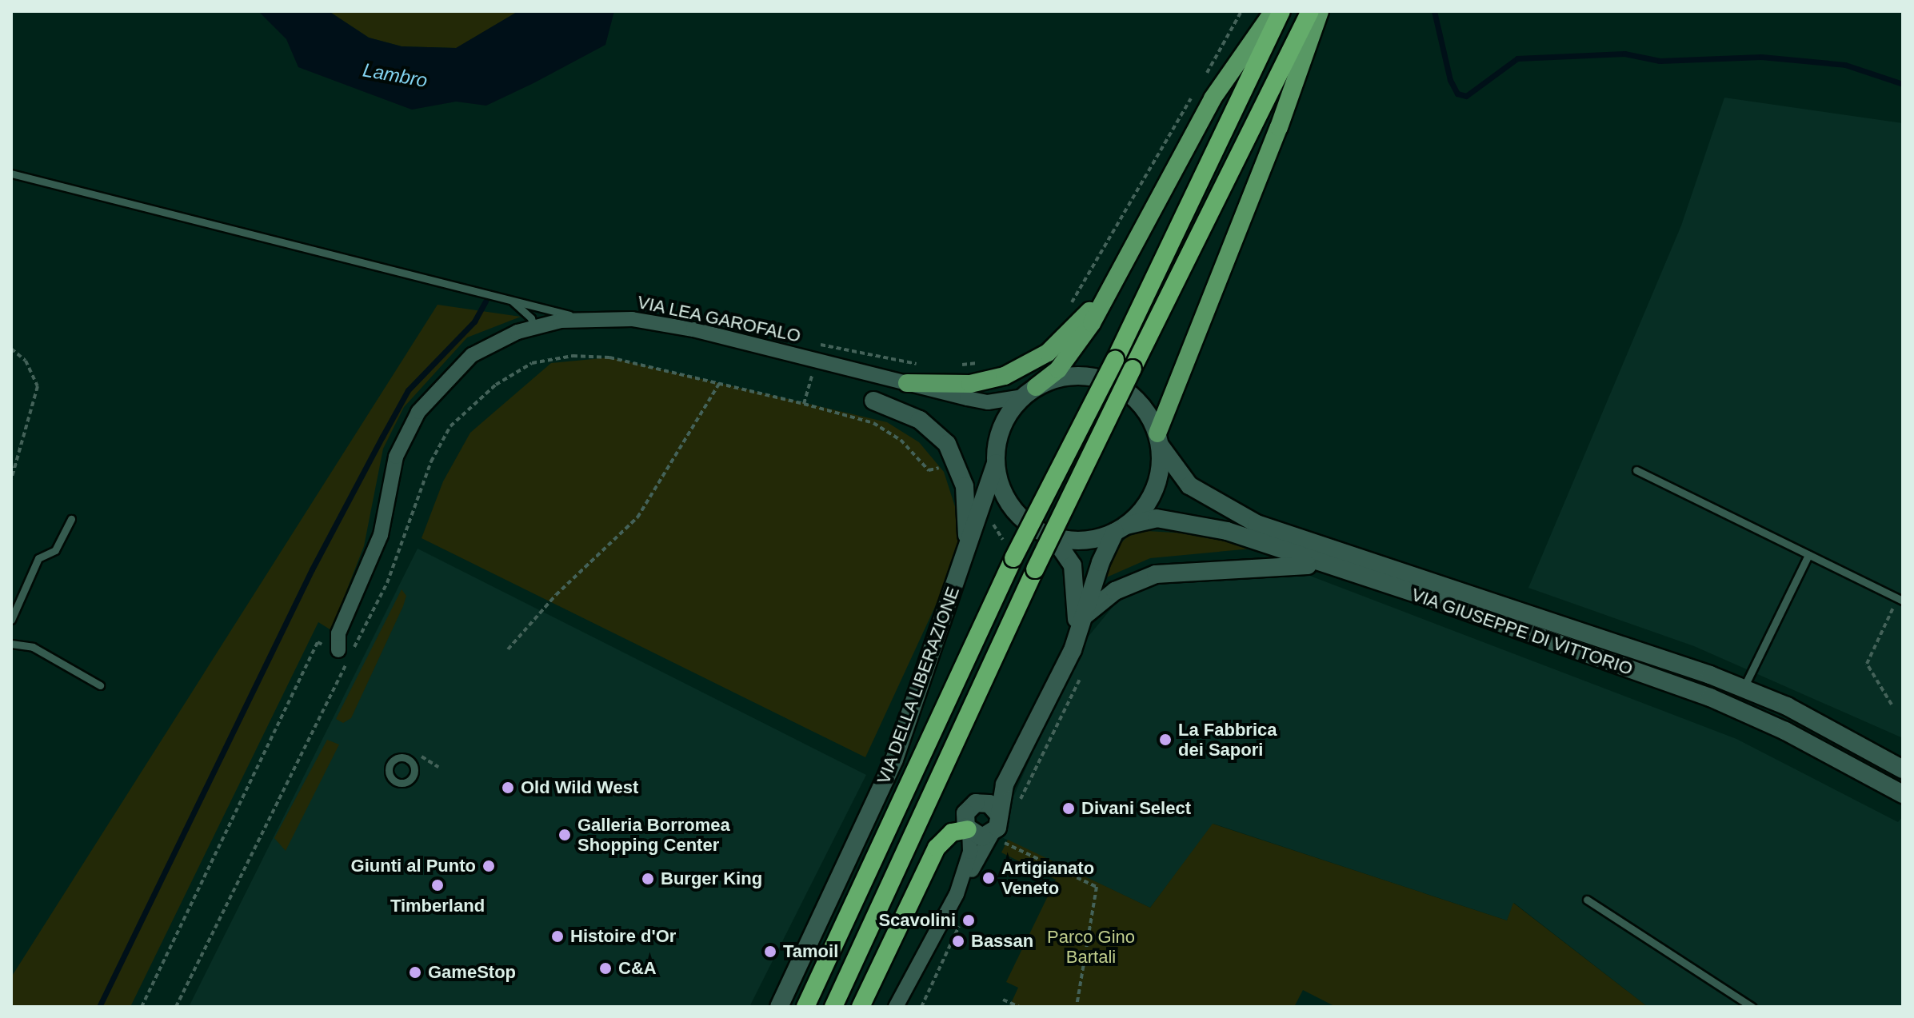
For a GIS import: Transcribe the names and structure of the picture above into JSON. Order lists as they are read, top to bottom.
{
  "streets": {
    "main road": ["VIA GIUSEPPE DI VITTORIO", "VIA DELLA LIBERAZIONE"],
    "street": ["VIA LEA GAROFALO"]
  },
  "crossings": [
    ["VIA LEA GAROFALO", "VIA GIUSEPPE DI VITTORIO"],
    ["VIA LEA GAROFALO", "VIA DELLA LIBERAZIONE"],
    ["VIA GIUSEPPE DI VITTORIO", "VIA DELLA LIBERAZIONE"]
  ],
  "water": ["Lambro"],
  "parks": ["Parco Gino Bartali"],
  "places": [
    "La Fabbrica dei Sapori",
    "Old Wild West",
    "Divani Select",
    "Galleria Borromea Shopping Center",
    "Giunti al Punto",
    "Artigianato Veneto",
    "Burger King",
    "Timberland",
    "Scavolini",
    "Histoire d'Or",
    "Bassan",
    "Tamoil",
    "C&A",
    "GameStop"
  ]
}
